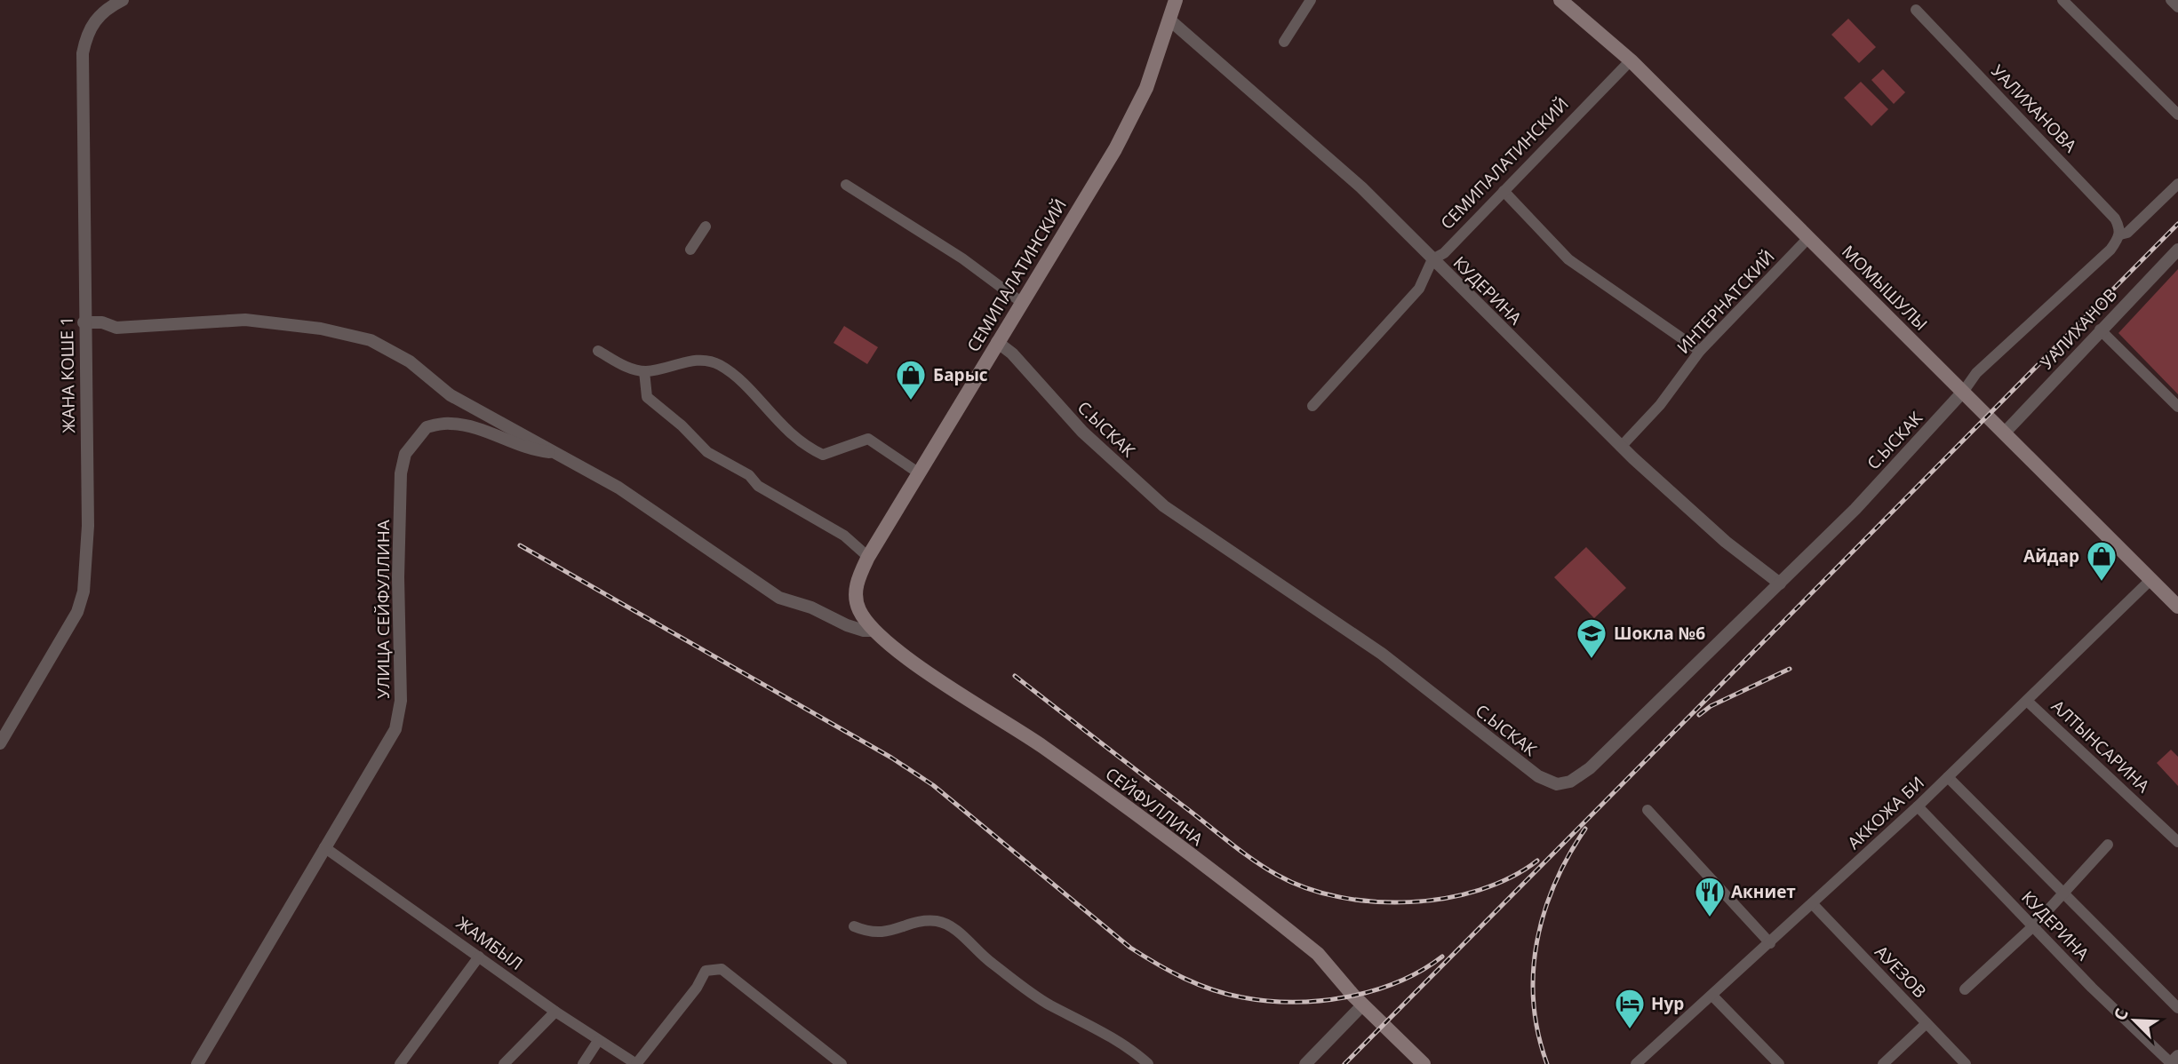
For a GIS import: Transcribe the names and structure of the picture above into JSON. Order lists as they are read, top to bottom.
{
  "streets": {
    "main road": ["СЕМИПАЛАТИНСКИЙ", "МОМЫШУЛЫ", "СЕЙФУЛЛИНА"],
    "street": [
      "УАЛИХАНОВА",
      "КУДЕРИНА",
      "ИНТЕРНАТСКИЙ",
      "УАЛИХАНОВ",
      "ЖАНА КОШЕ 1",
      "С.ЫСКАК",
      "УЛИЦА СЕЙФУЛЛИНА",
      "АЛТЫНСАРИНА",
      "АККОЖА БИ",
      "ЖАМБЫЛ",
      "АУЕЗОВ"
    ]
  },
  "crossings": [
    ["СЕМИПАЛАТИНСКИЙ", "МОМЫШУЛЫ"],
    ["СЕМИПАЛАТИНСКИЙ", "КУДЕРИНА"],
    ["СЕМИПАЛАТИНСКИЙ", "С.ЫСКАК"],
    ["СЕМИПАЛАТИНСКИЙ", "СЕЙФУЛЛИНА"],
    ["МОМЫШУЛЫ", "ИНТЕРНАТСКИЙ"],
    ["МОМЫШУЛЫ", "УАЛИХАНОВ"],
    ["МОМЫШУЛЫ", "С.ЫСКАК"],
    ["МОМЫШУЛЫ", "АККОЖА БИ"],
    ["КУДЕРИНА", "ИНТЕРНАТСКИЙ"],
    ["КУДЕРИНА", "С.ЫСКАК"],
    ["КУДЕРИНА", "АККОЖА БИ"],
    ["ЖАНА КОШЕ 1", "УЛИЦА СЕЙФУЛЛИНА"],
    ["УЛИЦА СЕЙФУЛЛИНА", "СЕЙФУЛЛИНА"],
    ["УЛИЦА СЕЙФУЛЛИНА", "ЖАМБЫЛ"],
    ["АЛТЫНСАРИНА", "АККОЖА БИ"],
    ["АККОЖА БИ", "АУЕЗОВ"]
  ],
  "places": {
    "shop": ["Барыс", "Айдар"],
    "school or university": ["Шокла №6"],
    "restaurant": ["Акниет"],
    "hotel": ["Нур"]
  },
  "north": "top left"
}
